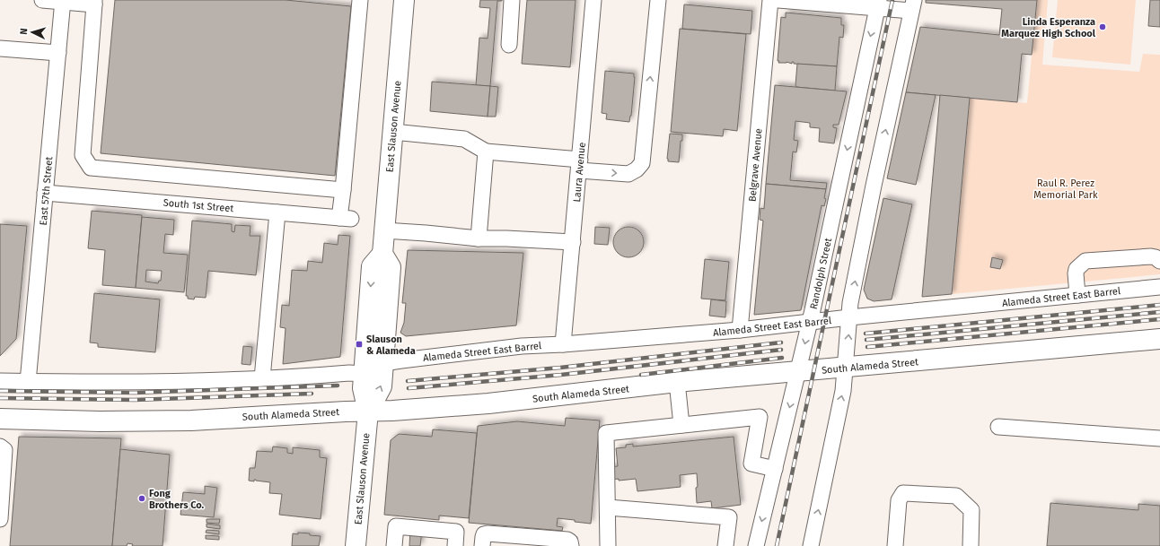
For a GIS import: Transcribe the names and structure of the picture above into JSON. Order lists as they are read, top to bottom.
{
  "streets": {
    "main road": ["East Slauson Avenue", "South Alameda Street"],
    "street": [
      "Belgrave Avenue",
      "Laura Avenue",
      "East 57th Street",
      "South 1st Street",
      "Randolph Street",
      "Alameda Street East Barrel"
    ]
  },
  "crossings": [
    ["East Slauson Avenue", "Alameda Street East Barrel"],
    ["East Slauson Avenue", "South Alameda Street"],
    ["Belgrave Avenue", "Alameda Street East Barrel"],
    ["Laura Avenue", "Alameda Street East Barrel"],
    ["East 57th Street", "South 1st Street"],
    ["Randolph Street", "Alameda Street East Barrel"],
    ["Randolph Street", "South Alameda Street"]
  ],
  "parks": ["Raul R. Perez Memorial Park"],
  "places": {
    "other": ["Linda Esperanza Marquez High School", "Fong Brothers Co."],
    "transit": ["Slauson & Alameda"]
  },
  "north": "left"
}
